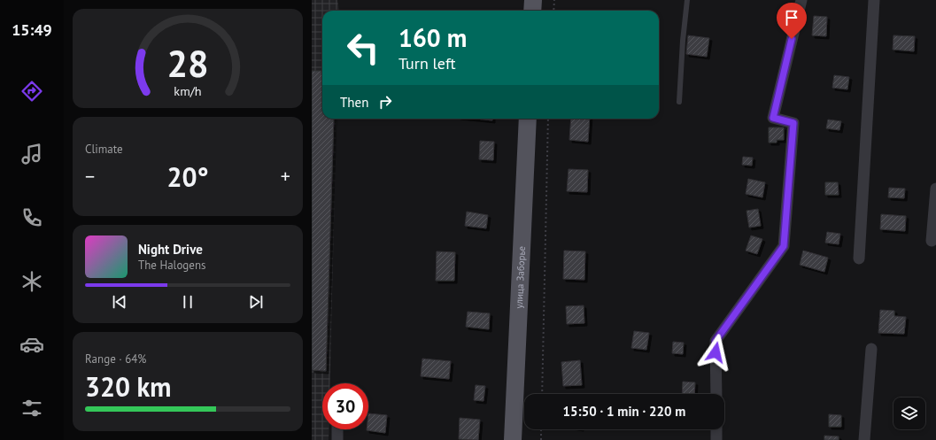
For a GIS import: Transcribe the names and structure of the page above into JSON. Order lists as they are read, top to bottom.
{
  "streets": {
    "main road": ["улица Заборье"]
  },
  "page": {
    "tabs": "15:49",
    "turn": ["160 m", "Turn left"],
    "then": "Then",
    "tile": [
      "Climate",
      ["Range · 64%", "320 km"]
    ],
    "heat": ["−", "20°", "+"],
    "song": ["Night Drive", "The Halogens"],
    "limit": "30",
    "trip": "15:50 · 1 min · 220 m",
    "gauge": ["28", "km/h"]
  }
}
